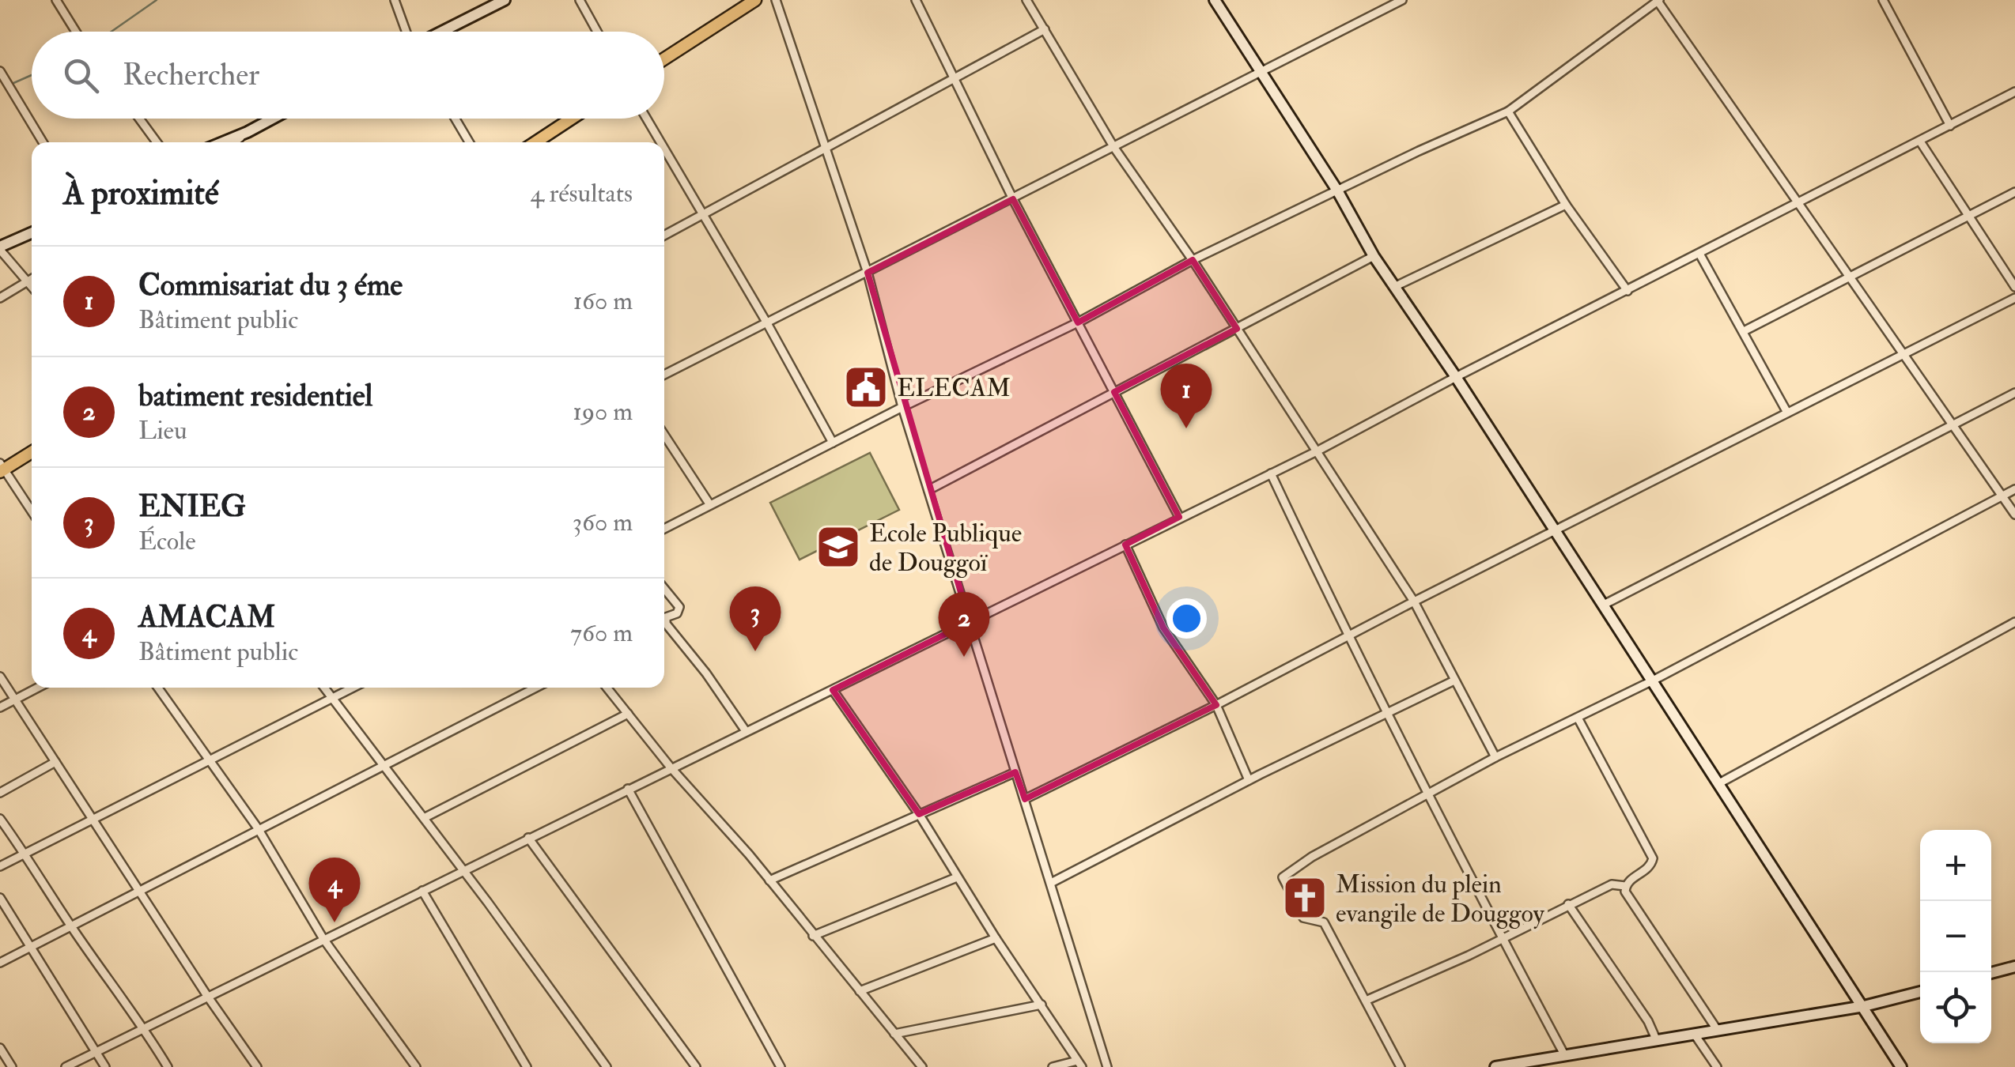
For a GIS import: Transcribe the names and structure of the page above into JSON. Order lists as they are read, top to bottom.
{
  "places": {
    "public building": ["ELECAM"],
    "school or university": ["Ecole Publique de Douggoï"],
    "church": ["Mission du plein evangile de Douggoy"]
  },
  "page": {
    "search": "Rechercher",
    "heading": ["À proximité", "4 résultats"],
    "list": [
      {
        "mark": "1",
        "name": "Commisariat du 3 éme",
        "note": "Bâtiment public",
        "value": "160 m"
      },
      {
        "mark": "2",
        "name": "batiment residentiel",
        "note": "Lieu",
        "value": "190 m"
      },
      {
        "mark": "3",
        "name": "ENIEG",
        "note": "École",
        "value": "360 m"
      },
      {
        "mark": "4",
        "name": "AMACAM",
        "note": "Bâtiment public",
        "value": "760 m"
      }
    ],
    "pins": [
      "1",
      "3",
      "2",
      "4"
    ],
    "map_buttons": ["+", "−"]
  }
}
